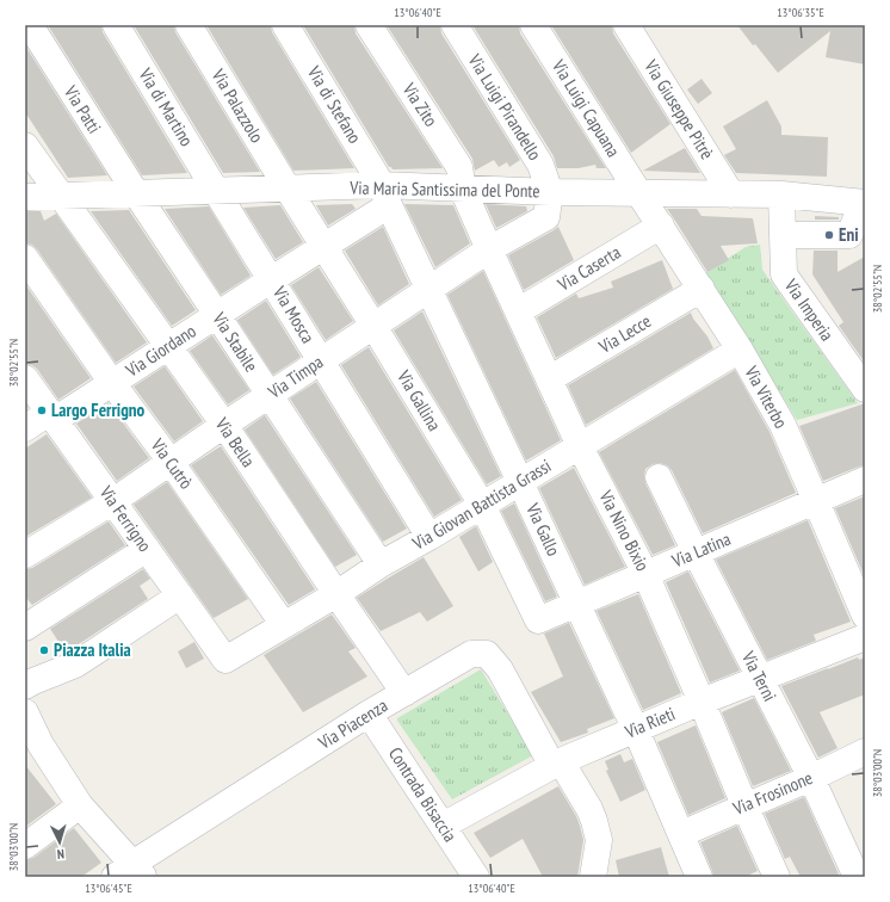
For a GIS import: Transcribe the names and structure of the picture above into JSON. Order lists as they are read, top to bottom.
{
  "streets": {
    "street": [
      "Via di Stefano",
      "Via Zito",
      "Via Palazzolo",
      "Via di Martino",
      "Via Luigi Pirandello",
      "Via Luigi Capuana",
      "Via Patti",
      "Via Giuseppe Pitrè",
      "Via Maria Santissima del Ponte",
      "Via Caserta",
      "Via Imperia",
      "Via Mosca",
      "Via Lecce",
      "Via Stabile",
      "Via Giordano",
      "Via Timpa",
      "Via Viterbo",
      "Via Gallina",
      "Via Bella",
      "Via Cutrò",
      "Via Giovan Battista Grassi",
      "Via Ferrigno",
      "Via Gallo",
      "Via Nino Bixio",
      "Via Latina",
      "Via Terni",
      "Via Rieti",
      "Via Piacenza",
      "Via Frosinone",
      "Contrada Bisaccia"
    ]
  },
  "crossings": [
    ["Via di Stefano", "Via Maria Santissima del Ponte"],
    ["Via di Stefano", "Via Giordano"],
    ["Via di Stefano", "Via Gallo"],
    ["Via Zito", "Via Maria Santissima del Ponte"],
    ["Via Zito", "Via Nino Bixio"],
    ["Via Palazzolo", "Via Maria Santissima del Ponte"],
    ["Via Palazzolo", "Via Gallina"],
    ["Via di Martino", "Via Maria Santissima del Ponte"],
    ["Via di Martino", "Via Mosca"],
    ["Via Luigi Pirandello", "Via Maria Santissima del Ponte"],
    ["Via Luigi Pirandello", "Via Timpa"],
    ["Via Luigi Capuana", "Via Maria Santissima del Ponte"],
    ["Via Luigi Capuana", "Via Viterbo"],
    ["Via Patti", "Via Maria Santissima del Ponte"],
    ["Via Patti", "Via Stabile"],
    ["Via Giuseppe Pitrè", "Via Maria Santissima del Ponte"],
    ["Via Maria Santissima del Ponte", "Via Imperia"],
    ["Via Maria Santissima del Ponte", "Via Mosca"],
    ["Via Maria Santissima del Ponte", "Via Stabile"],
    ["Via Maria Santissima del Ponte", "Via Giordano"],
    ["Via Maria Santissima del Ponte", "Via Timpa"],
    ["Via Maria Santissima del Ponte", "Via Viterbo"],
    ["Via Maria Santissima del Ponte", "Via Gallina"],
    ["Via Maria Santissima del Ponte", "Via Bella"],
    ["Via Maria Santissima del Ponte", "Via Gallo"],
    ["Via Maria Santissima del Ponte", "Via Nino Bixio"],
    ["Via Caserta", "Via Viterbo"],
    ["Via Caserta", "Via Nino Bixio"],
    ["Via Mosca", "Via Giordano"],
    ["Via Mosca", "Via Timpa"],
    ["Via Mosca", "Via Giovan Battista Grassi"],
    ["Via Lecce", "Via Viterbo"],
    ["Via Lecce", "Via Nino Bixio"],
    ["Via Stabile", "Via Giordano"],
    ["Via Stabile", "Via Timpa"],
    ["Via Stabile", "Via Giovan Battista Grassi"],
    ["Via Giordano", "Via Gallina"],
    ["Via Giordano", "Via Bella"],
    ["Via Giordano", "Via Cutrò"],
    ["Via Giordano", "Via Ferrigno"],
    ["Via Giordano", "Via Gallo"],
    ["Via Timpa", "Via Gallina"],
    ["Via Timpa", "Via Bella"],
    ["Via Timpa", "Via Cutrò"],
    ["Via Timpa", "Via Ferrigno"],
    ["Via Timpa", "Via Gallo"],
    ["Via Timpa", "Via Nino Bixio"],
    ["Via Viterbo", "Via Giovan Battista Grassi"],
    ["Via Viterbo", "Via Latina"],
    ["Via Gallina", "Via Giovan Battista Grassi"],
    ["Via Gallina", "Via Latina"],
    ["Via Bella", "Via Giovan Battista Grassi"],
    ["Via Bella", "Via Piacenza"],
    ["Via Cutrò", "Via Giovan Battista Grassi"],
    ["Via Giovan Battista Grassi", "Via Ferrigno"],
    ["Via Giovan Battista Grassi", "Via Gallo"],
    ["Via Giovan Battista Grassi", "Via Nino Bixio"],
    ["Via Gallo", "Via Latina"],
    ["Via Gallo", "Via Rieti"],
    ["Via Gallo", "Via Frosinone"],
    ["Via Nino Bixio", "Via Latina"],
    ["Via Nino Bixio", "Via Rieti"],
    ["Via Nino Bixio", "Via Frosinone"],
    ["Via Latina", "Via Terni"],
    ["Via Terni", "Via Rieti"],
    ["Via Terni", "Via Frosinone"],
    ["Via Rieti", "Via Piacenza"],
    ["Via Rieti", "Contrada Bisaccia"],
    ["Via Piacenza", "Contrada Bisaccia"]
  ],
  "places": ["Eni", "Largo Ferrigno", "Piazza Italia"],
  "north": "bottom",
  "coordinates": [
    "13°06'40\"E",
    "13°06'35\"E",
    "38°02'55\"N",
    "38°03'00\"N",
    "13°06'45\"E"
  ]
}
